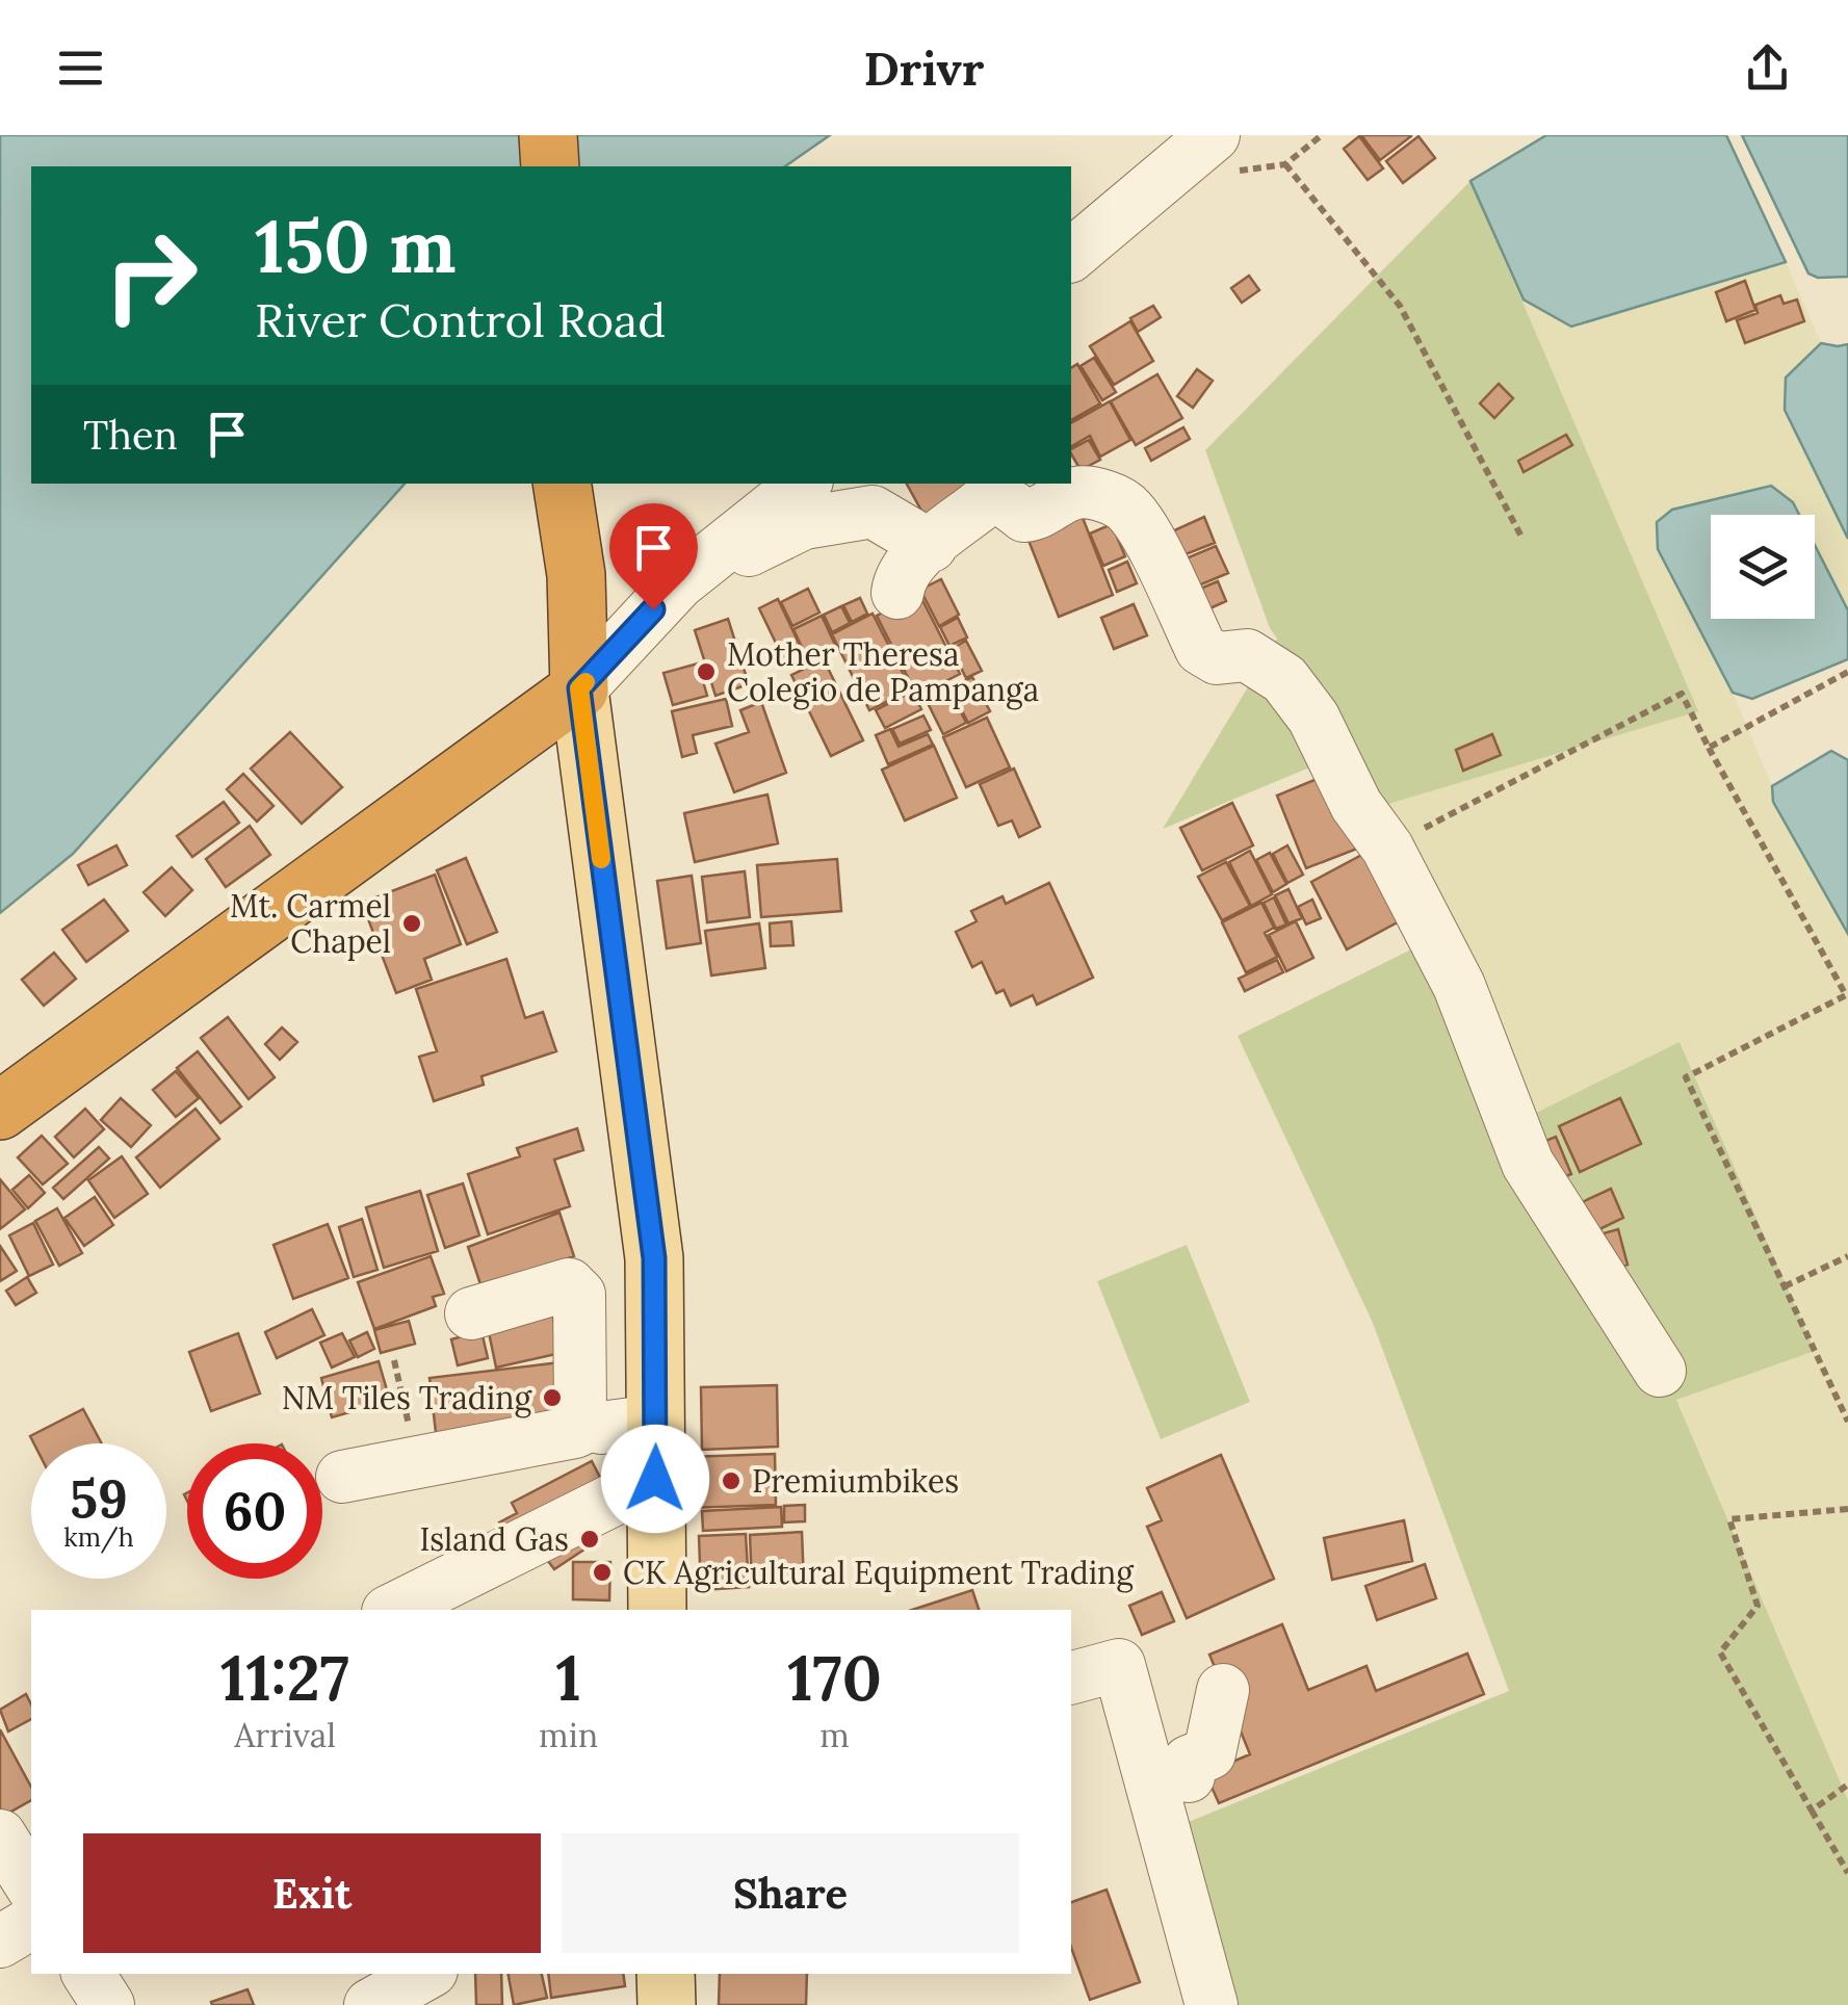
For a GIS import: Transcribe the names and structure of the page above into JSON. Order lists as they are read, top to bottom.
{
  "places": [
    "Mother Theresa Colegio de Pampanga",
    "Mt. Carmel Chapel",
    "NM Tiles Trading",
    "Premiumbikes",
    "Island Gas",
    "CK Agricultural Equipment Trading"
  ],
  "page": {
    "header": "Drivr",
    "turn": ["150 m", "River Control Road"],
    "then": "Then",
    "speed": "59 km/h",
    "limit": "60",
    "eta": [
      "11:27",
      "Arrival",
      "1",
      "min",
      "170",
      "m"
    ],
    "buttons": ["Exit", "Share"]
  }
}
